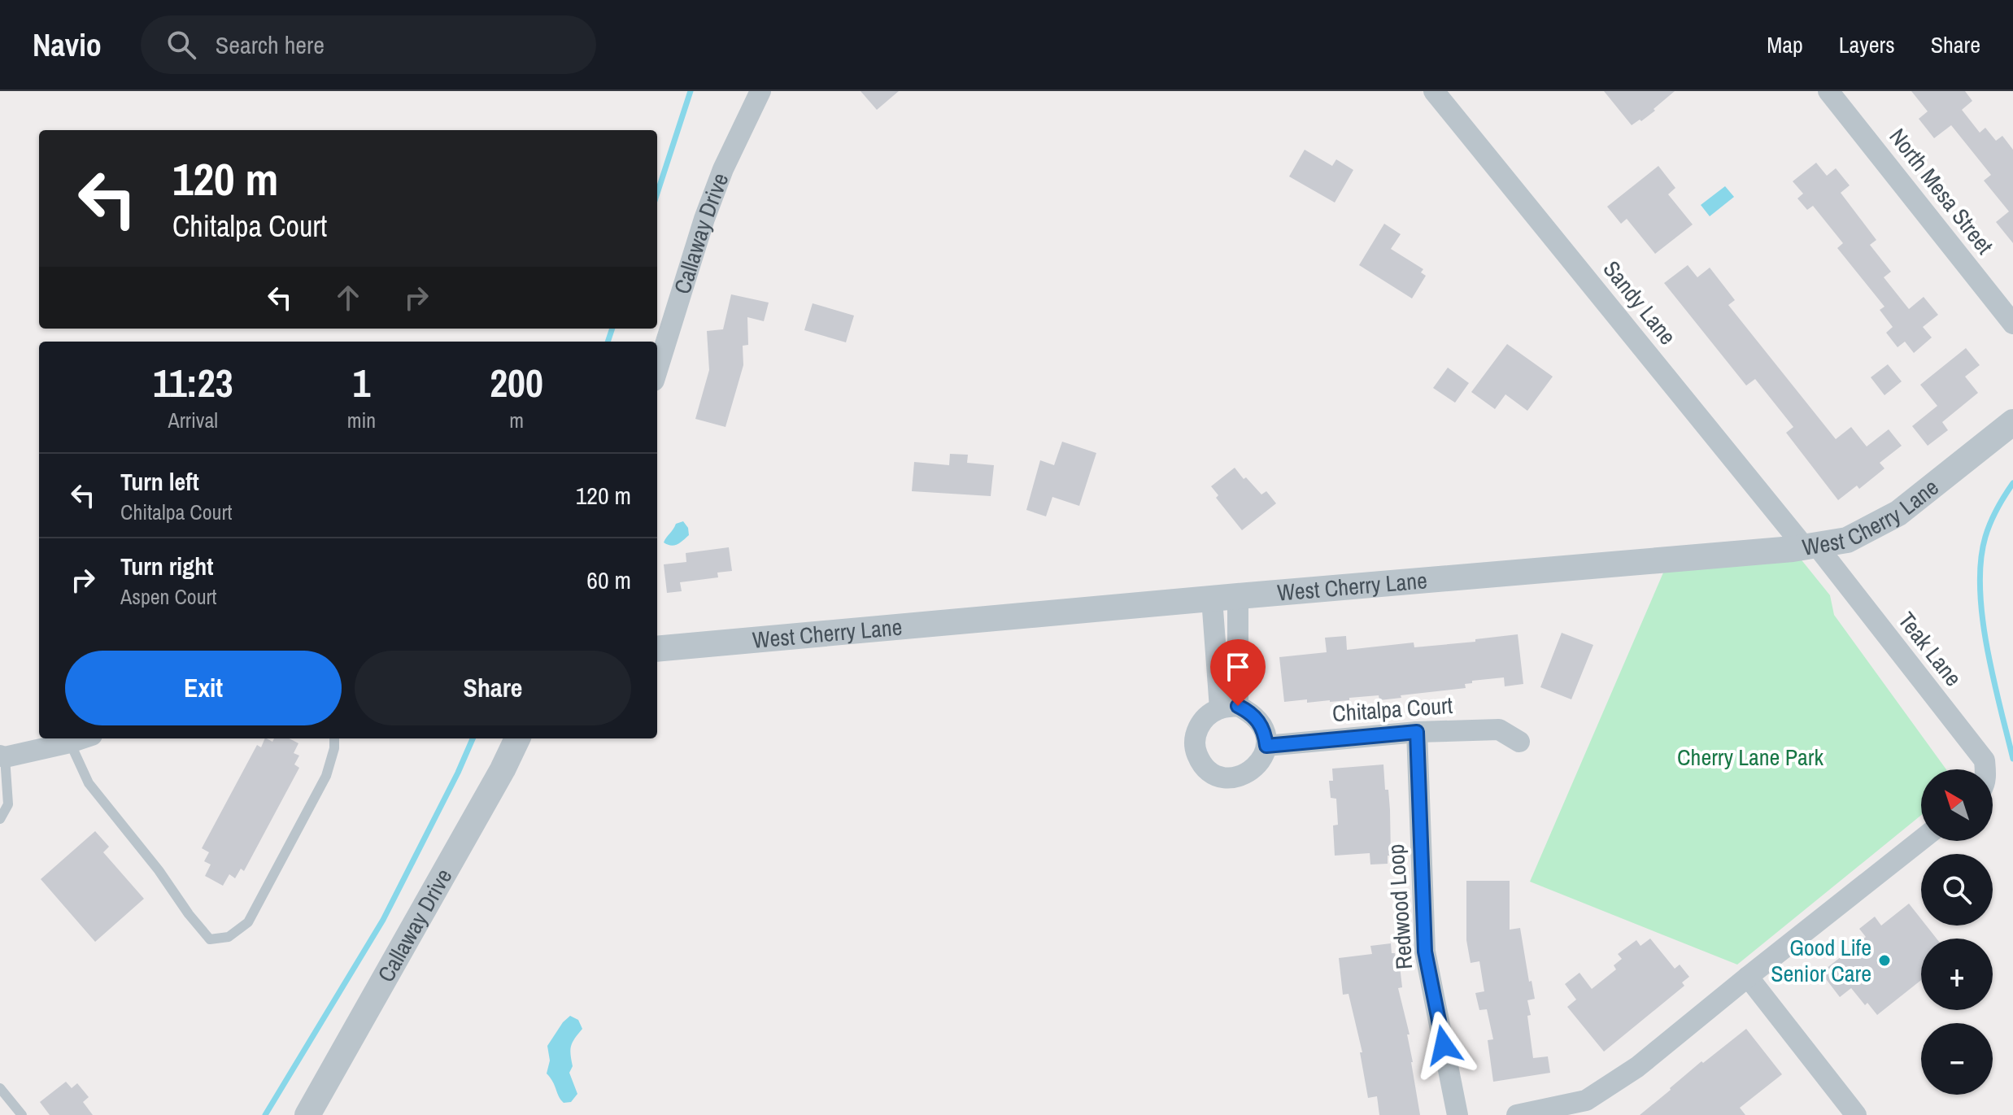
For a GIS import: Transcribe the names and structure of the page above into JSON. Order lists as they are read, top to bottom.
{
  "streets": {
    "street": [
      "North Mesa Street",
      "Callaway Drive",
      "Sandy Lane",
      "West Cherry Lane",
      "Teak Lane",
      "Chitalpa Court",
      "Redwood Loop"
    ]
  },
  "crossings": [
    ["Sandy Lane", "West Cherry Lane"],
    ["Sandy Lane", "Teak Lane"],
    ["West Cherry Lane", "Teak Lane"],
    ["Chitalpa Court", "Redwood Loop"]
  ],
  "parks": ["Cherry Lane Park"],
  "places": ["Good Life Senior Care"],
  "north": "top left",
  "page": {
    "header": "Navio",
    "search": "Search here",
    "nav": ["Map", "Layers", "Share"],
    "turn": ["120 m", "Chitalpa Court"],
    "eta": [
      "11:23",
      "Arrival",
      "1",
      "min",
      "200",
      "m"
    ],
    "list": [
      {
        "name": "Turn left",
        "note": "Chitalpa Court",
        "value": "120 m"
      },
      {
        "name": "Turn right",
        "note": "Aspen Court",
        "value": "60 m"
      }
    ],
    "buttons": ["Exit", "Share"],
    "map_buttons": ["+", "−"]
  }
}
